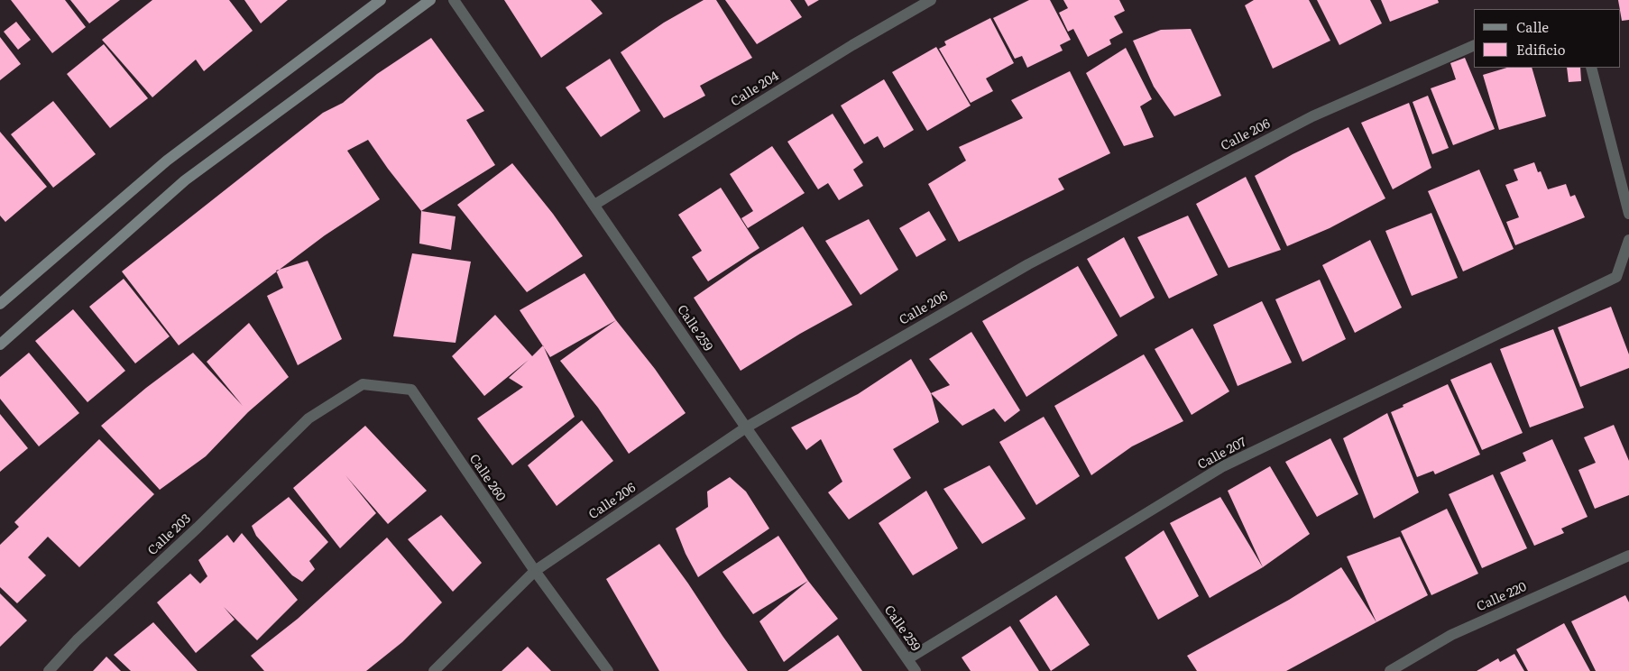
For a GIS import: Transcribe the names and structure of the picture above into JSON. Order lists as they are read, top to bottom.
{
  "streets": {
    "street": [
      "Calle 204",
      "Calle 206",
      "Calle 259",
      "Calle 207",
      "Calle 260",
      "Calle 203",
      "Calle 220"
    ]
  },
  "crossings": [
    ["Calle 204", "Calle 259"],
    ["Calle 206", "Calle 259"],
    ["Calle 206", "Calle 260"],
    ["Calle 259", "Calle 207"],
    ["Calle 260", "Calle 203"]
  ],
  "legend": ["Calle", "Edificio"]
}
